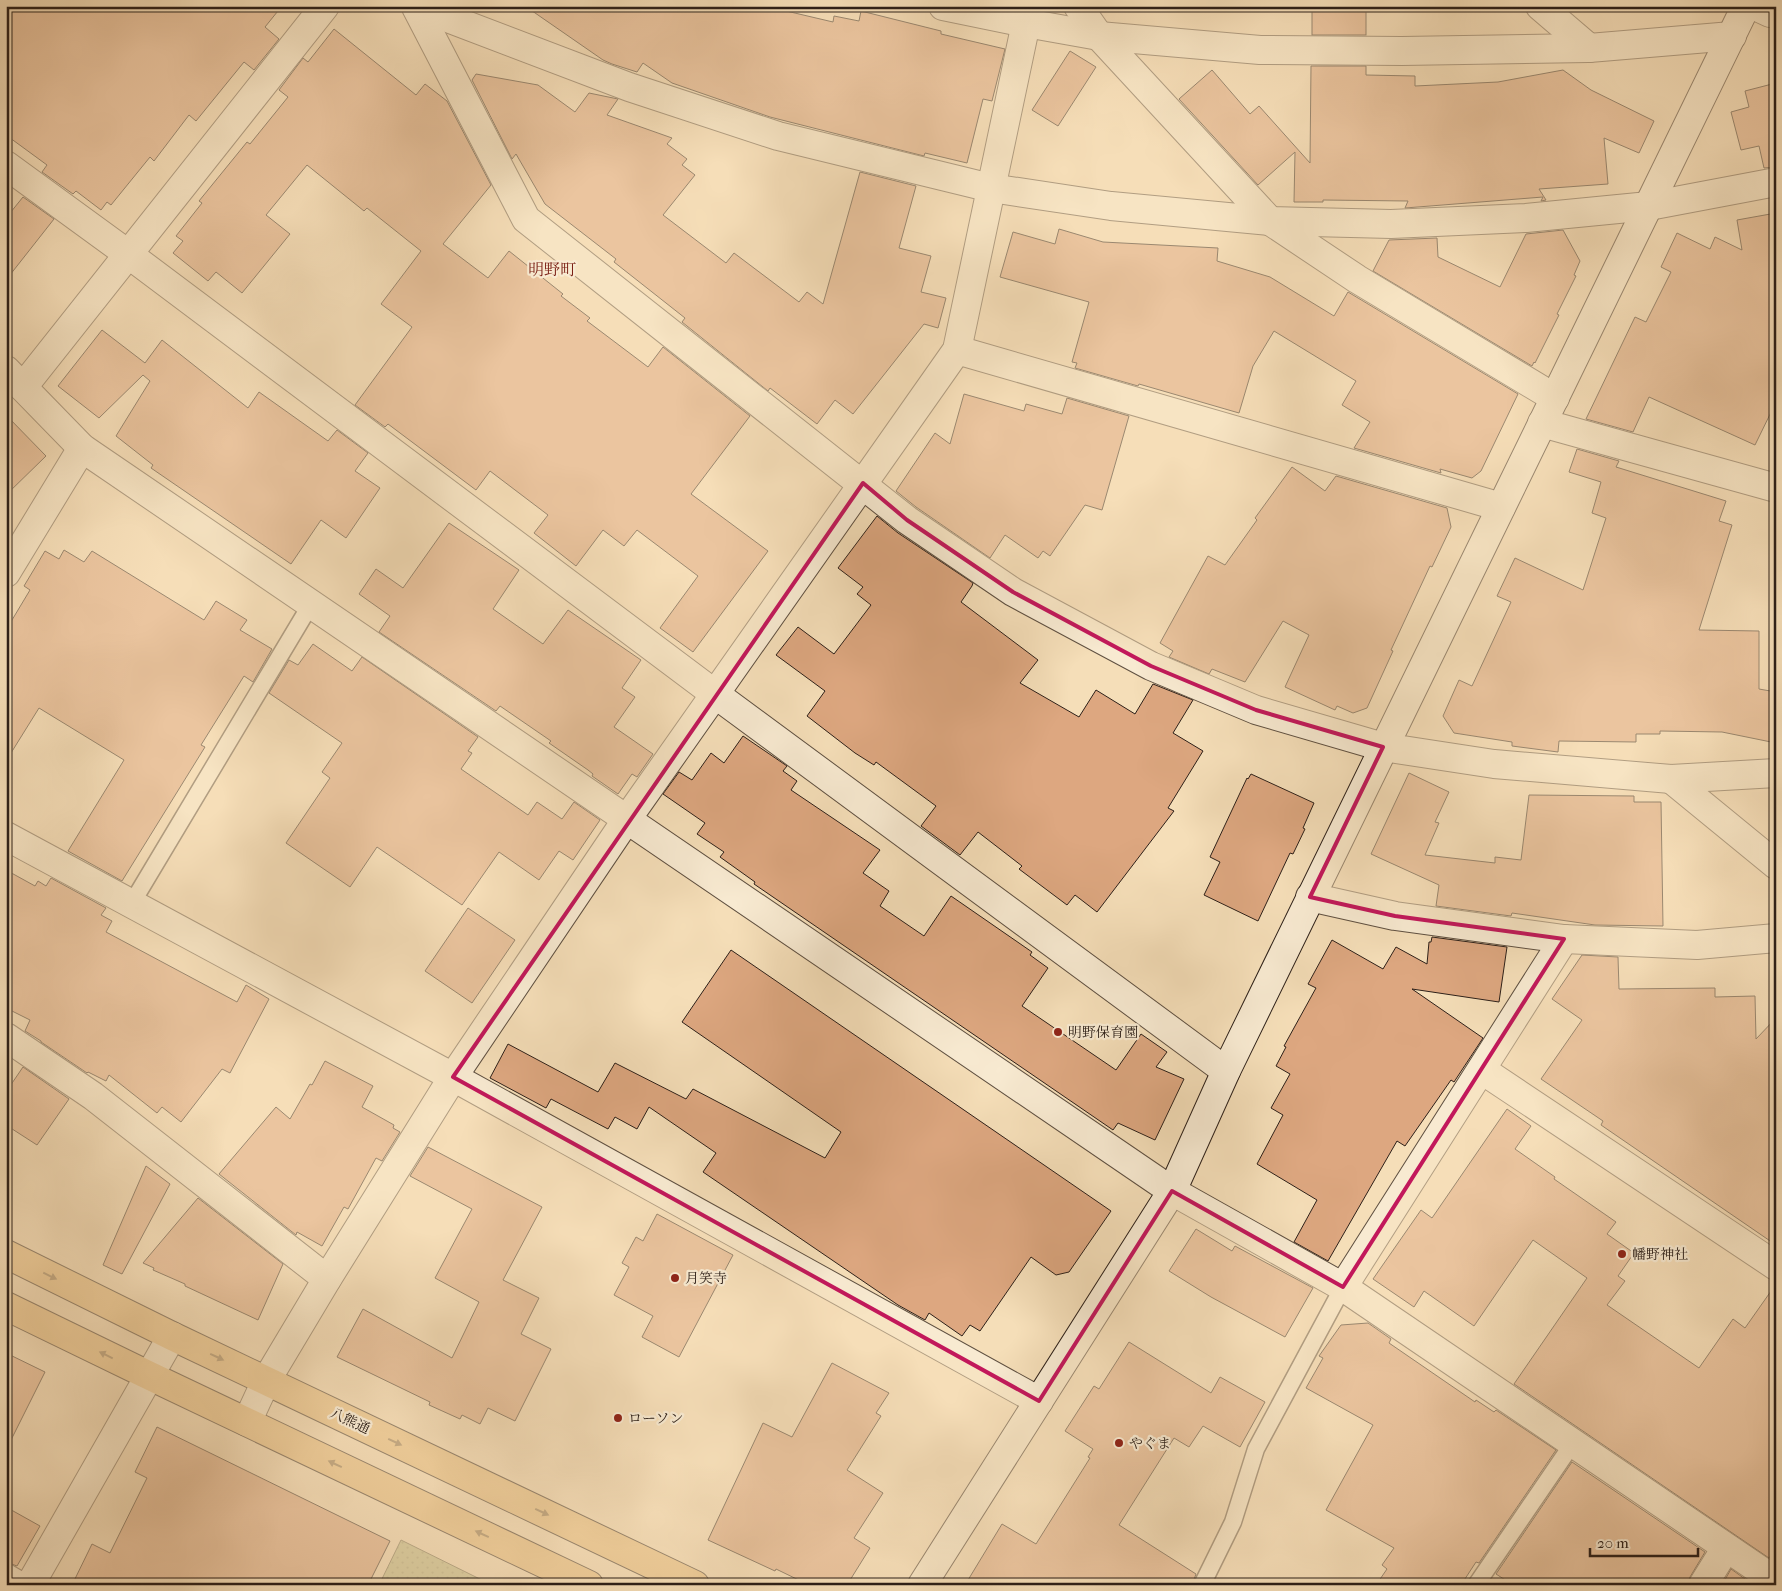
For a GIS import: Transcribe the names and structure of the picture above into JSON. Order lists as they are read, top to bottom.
{
  "streets": {
    "main road": ["八熊通"]
  },
  "districts": ["明野町"],
  "places": [
    "明野保育園",
    "幡野神社",
    "月笑寺",
    "ローソン",
    "やぐま"
  ],
  "scale_bar": "20 m"
}
